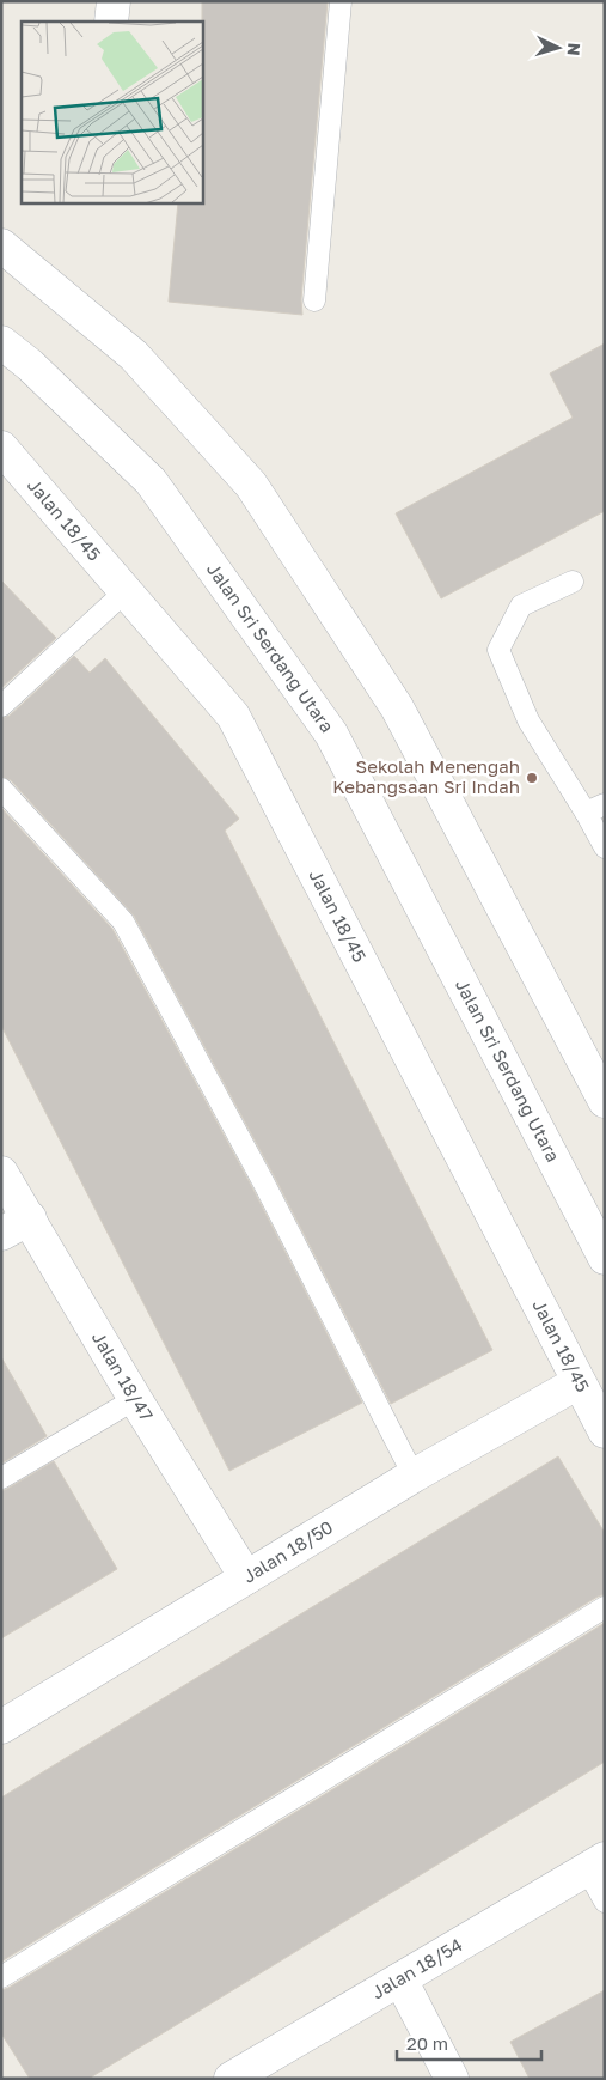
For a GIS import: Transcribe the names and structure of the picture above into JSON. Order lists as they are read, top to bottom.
{
  "streets": {
    "street": [
      "Jalan 18/45",
      "Jalan Sri Serdang Utara",
      "Jalan 18/47",
      "Jalan 18/50",
      "Jalan 18/54"
    ]
  },
  "crossings": [
    ["Jalan 18/45", "Jalan 18/50"],
    ["Jalan 18/47", "Jalan 18/50"]
  ],
  "places": ["Sekolah Menengah Kebangsaan Sri Indah"],
  "scale_bar": "20 m",
  "north": "right"
}
